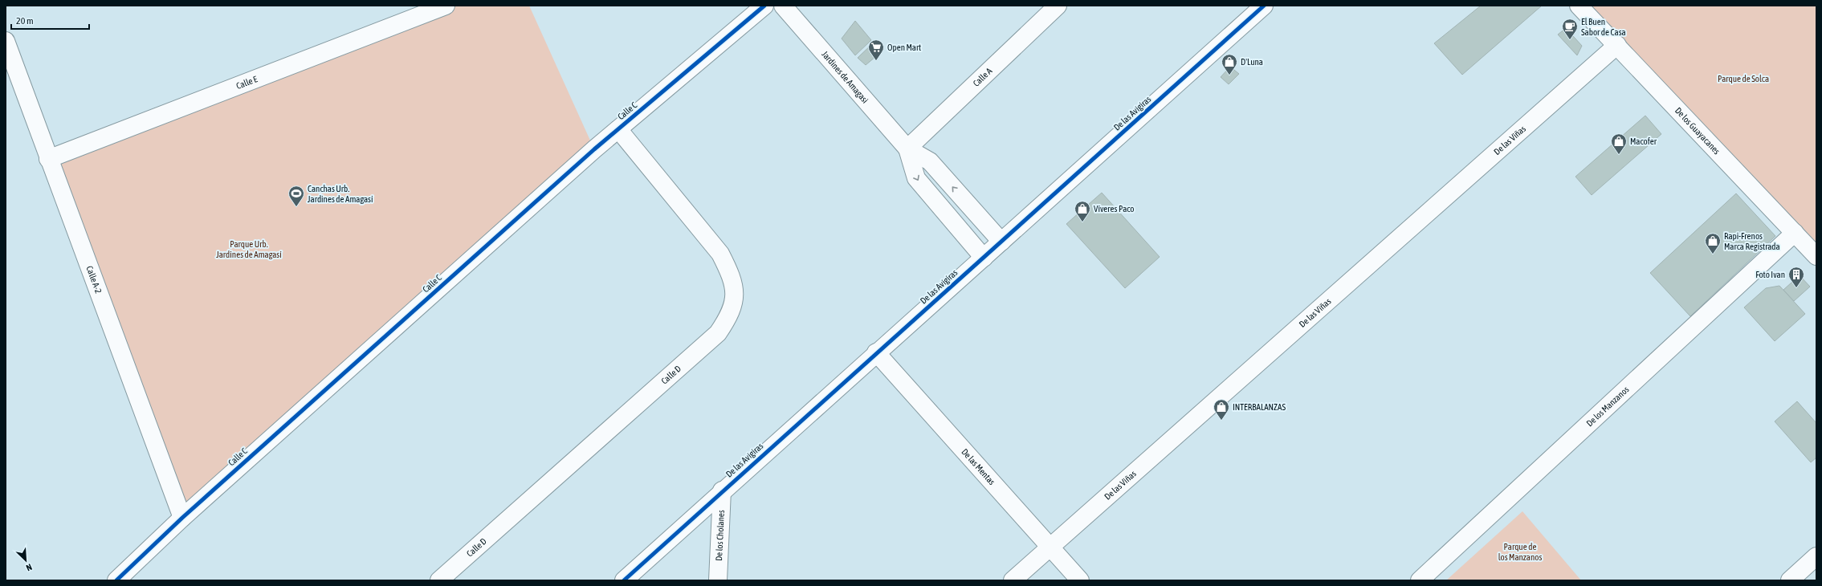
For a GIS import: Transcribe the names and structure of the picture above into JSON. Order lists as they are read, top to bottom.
{
  "streets": {
    "street": [
      "Jardines de Amagasi",
      "Calle A",
      "Calle E",
      "Calle C",
      "De las Avigiras",
      "De los Guayacanes",
      "De las Viñas",
      "Calle A-2",
      "Calle D",
      "De los Manzanos",
      "De las Mentas",
      "De los Cholanes"
    ]
  },
  "crossings": [
    ["Jardines de Amagasi", "Calle A"],
    ["Jardines de Amagasi", "De las Avigiras"],
    ["Calle E", "Calle A-2"],
    ["Calle C", "Calle A-2"],
    ["Calle C", "Calle D"],
    ["De las Avigiras", "De las Mentas"],
    ["De las Avigiras", "De los Cholanes"],
    ["De los Guayacanes", "De las Viñas"],
    ["De los Guayacanes", "De los Manzanos"],
    ["De las Viñas", "De las Mentas"]
  ],
  "parks": ["Parque de Solca", "Parque Urb. Jardines de Amagasí", "Parque de los Manzanos"],
  "places": {
    "cafe": ["El Buen Sabor de Casa"],
    "supermarket": ["Open Mart"],
    "shop": [
      "D'Luna",
      "Macofer",
      "Víveres Paco",
      "Rapi-Frenos Marca Registrada",
      "INTERBALANZAS"
    ],
    "sports": ["Canchas Urb. Jardines de Amagasí"],
    "building": ["Foto Ivan"]
  },
  "scale_bar": "20 m",
  "north": "bottom right"
}
